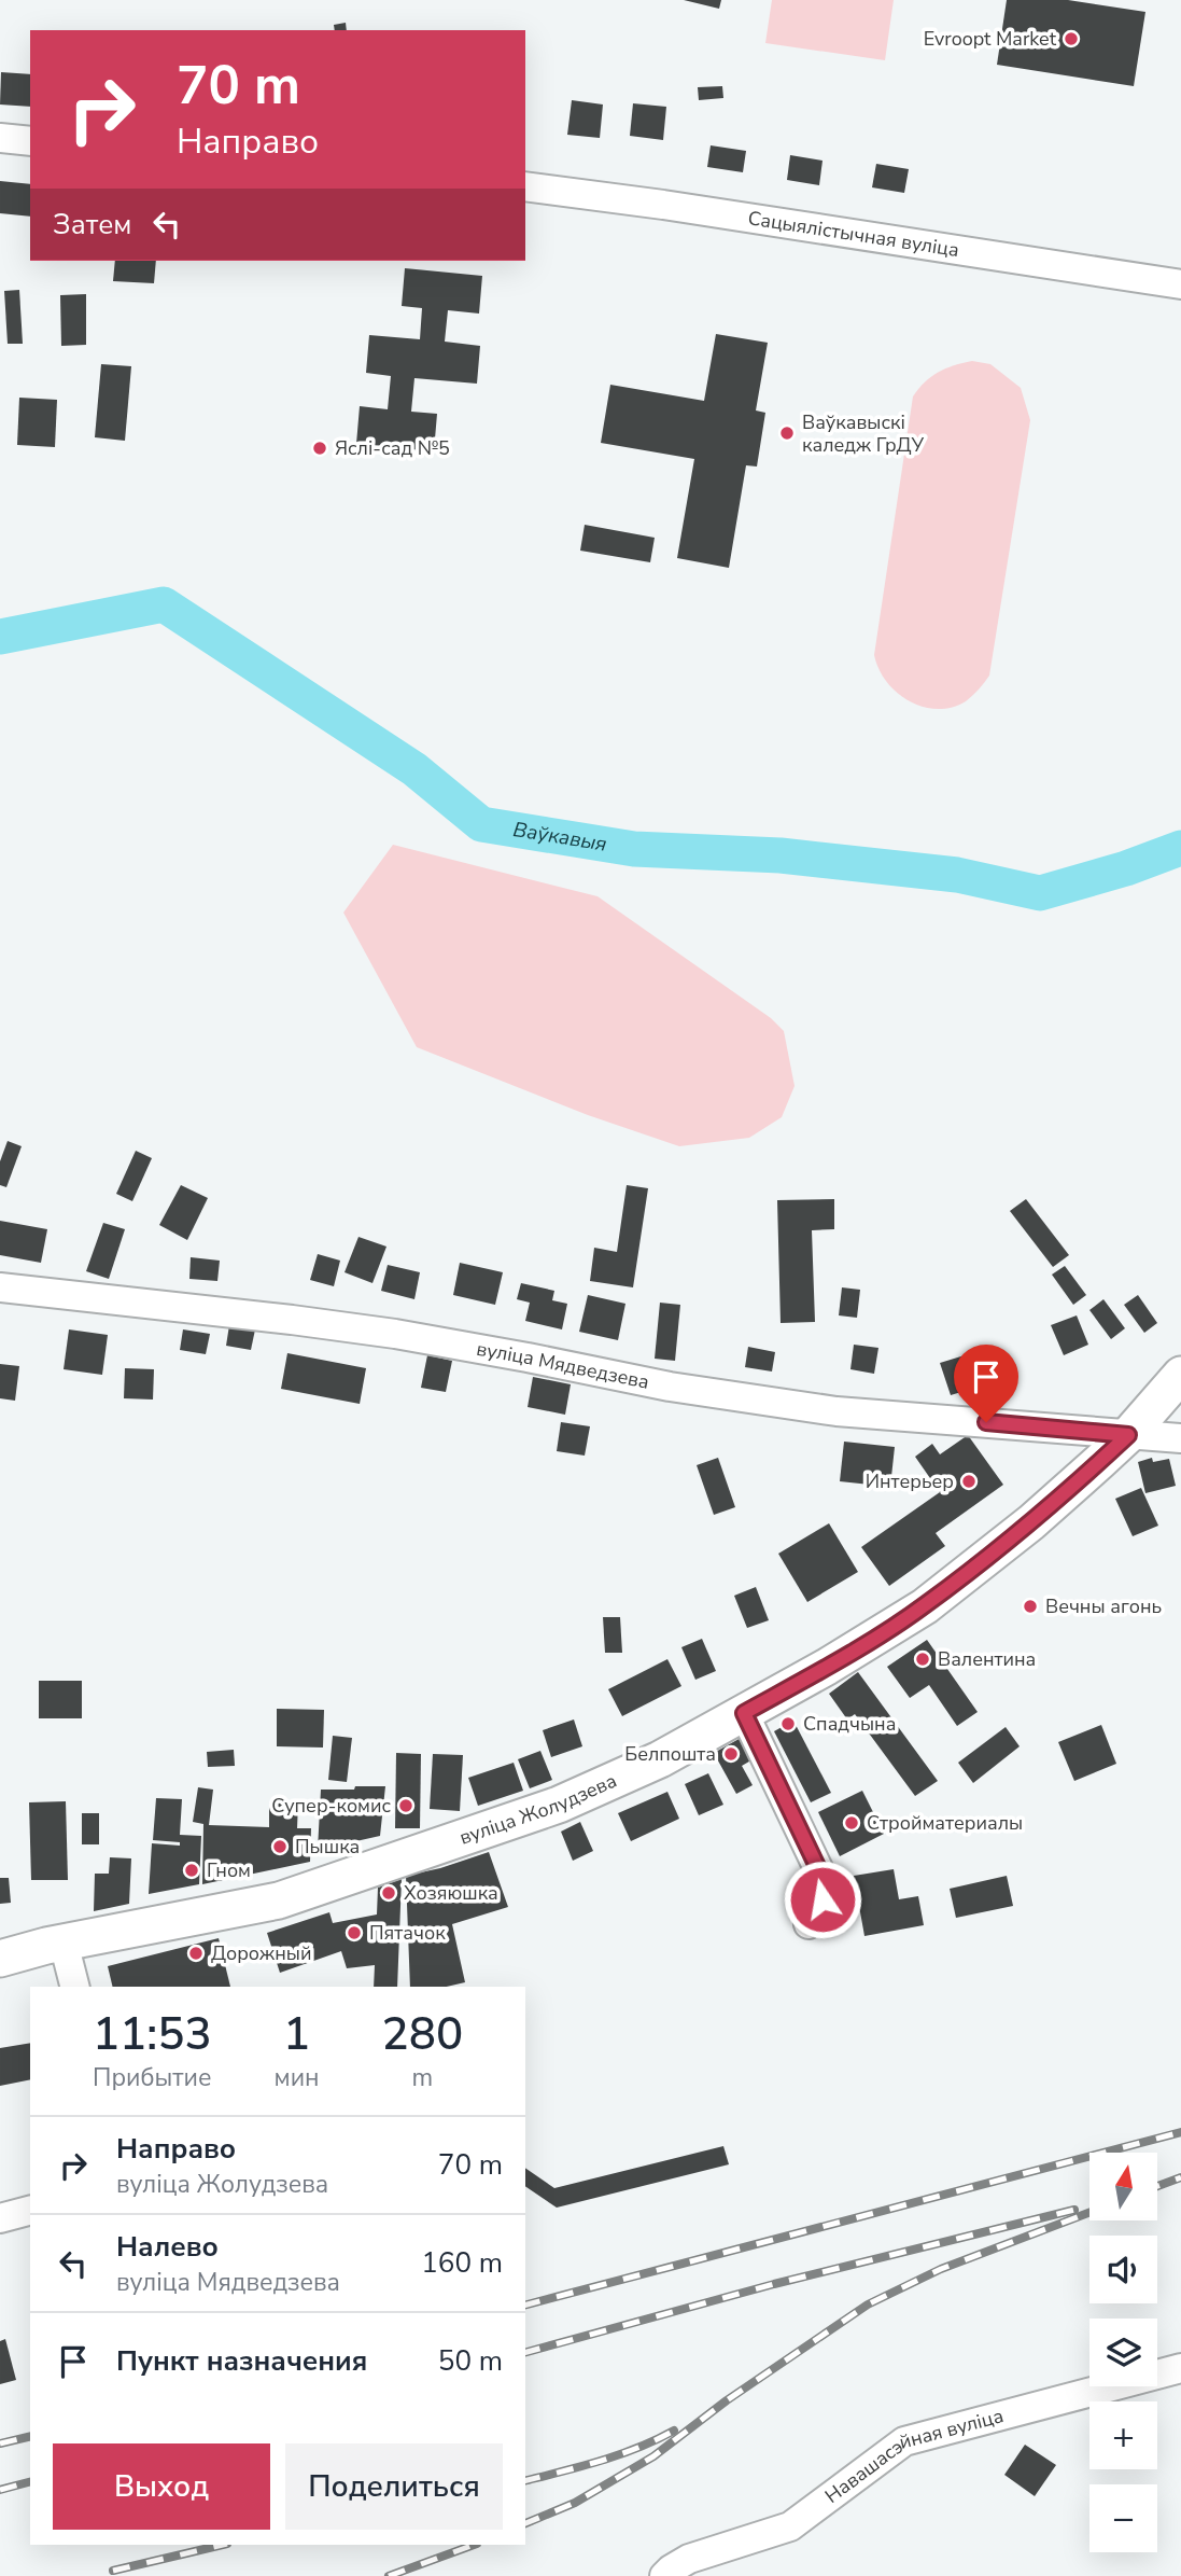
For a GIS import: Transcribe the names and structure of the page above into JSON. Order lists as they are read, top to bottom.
{
  "streets": {
    "main road": ["вуліца Жолудзева"],
    "street": ["Сацыялістычная вуліца", "вуліца Мядведзева", "Навашасэйная вуліца"]
  },
  "crossings": [
    ["вуліца Мядведзева", "вуліца Жолудзева"]
  ],
  "water": ["Ваўкавыя"],
  "places": [
    "Evroopt Market",
    "Ваўкавыскі каледж ГрДУ",
    "Яслі-сад №5",
    "Интерьер",
    "Вечны агонь",
    "Валентина",
    "Спадчына",
    "Белпошта",
    "Супер-комис",
    "Стройматериалы",
    "Пышка",
    "Гном",
    "Хозяюшка",
    "Пятачок",
    "Дорожный"
  ],
  "north": "top",
  "page": {
    "turn": ["70 m", "Направо"],
    "then": "Затем",
    "eta": [
      "11:53",
      "Прибытие",
      "1",
      "мин",
      "280",
      "m"
    ],
    "list": [
      {
        "name": "Направо",
        "note": "вуліца Жолудзева",
        "value": "70 m"
      },
      {
        "name": "Налево",
        "note": "вуліца Мядведзева",
        "value": "160 m"
      },
      {
        "name": "Пункт назначения",
        "value": "50 m"
      }
    ],
    "map_buttons": ["+", "−"],
    "buttons": ["Выход", "Поделиться"]
  }
}
